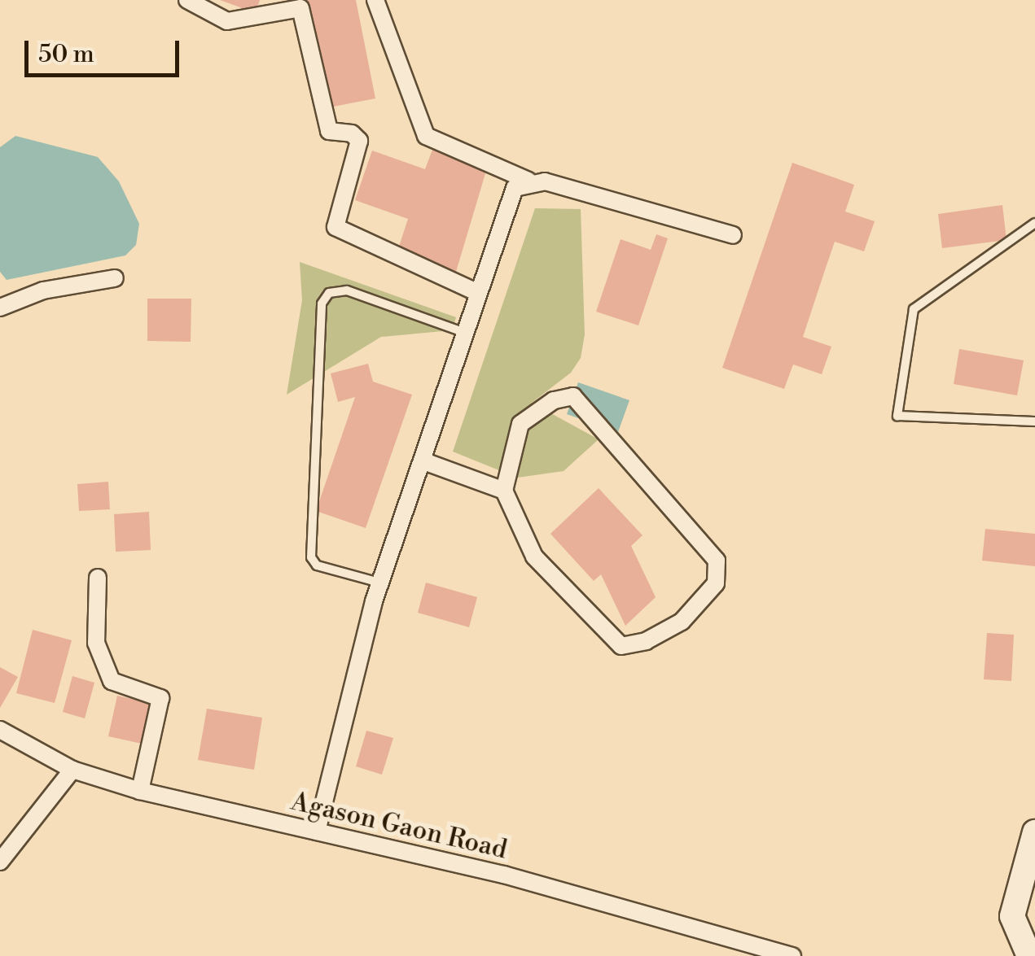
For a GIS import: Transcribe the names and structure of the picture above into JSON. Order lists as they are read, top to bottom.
{
  "streets": {
    "street": ["Agason Gaon Road"]
  },
  "scale_bar": "50 m"
}
